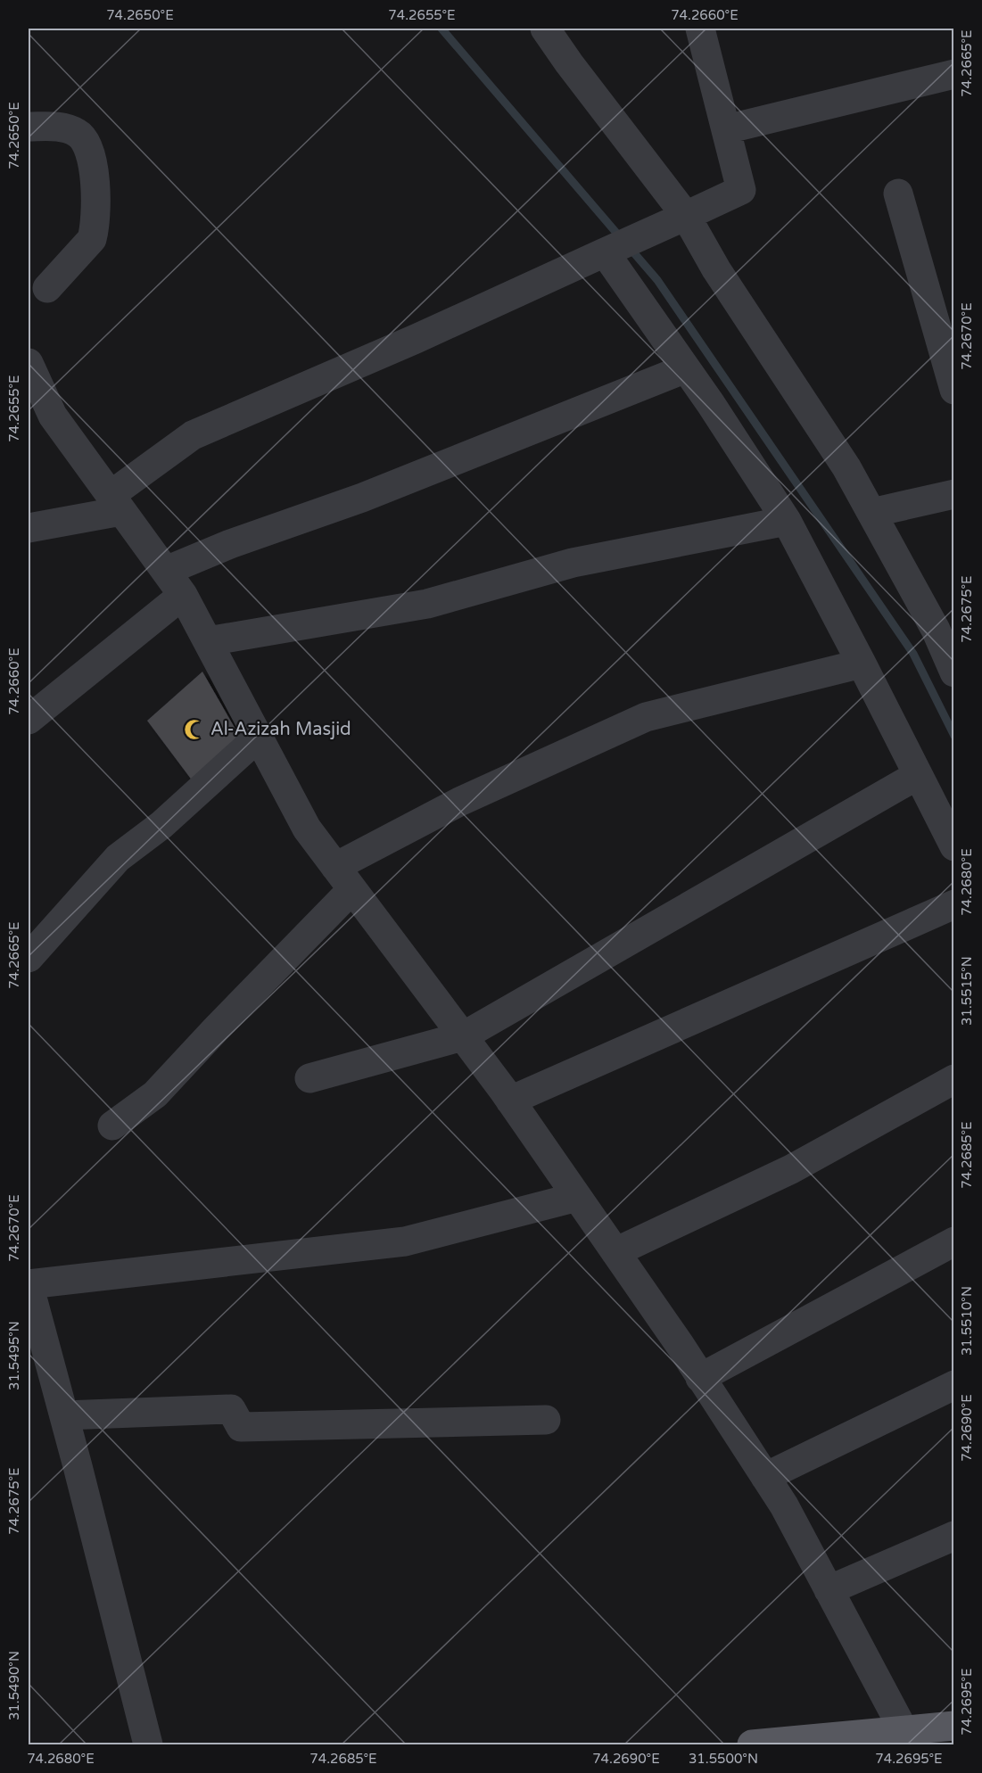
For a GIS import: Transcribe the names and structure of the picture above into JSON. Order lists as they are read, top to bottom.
{
  "places": {
    "mosque": ["Al-Azizah Masjid"]
  },
  "coordinates": [
    "74.2650°E",
    "74.2655°E",
    "74.2660°E",
    "74.2665°E",
    "74.2670°E",
    "74.2675°E",
    "74.2680°E",
    "31.5515°N",
    "74.2685°E",
    "31.5510°N",
    "31.5495°N",
    "74.2690°E",
    "31.5490°N",
    "74.2695°E",
    "31.5500°N"
  ]
}
